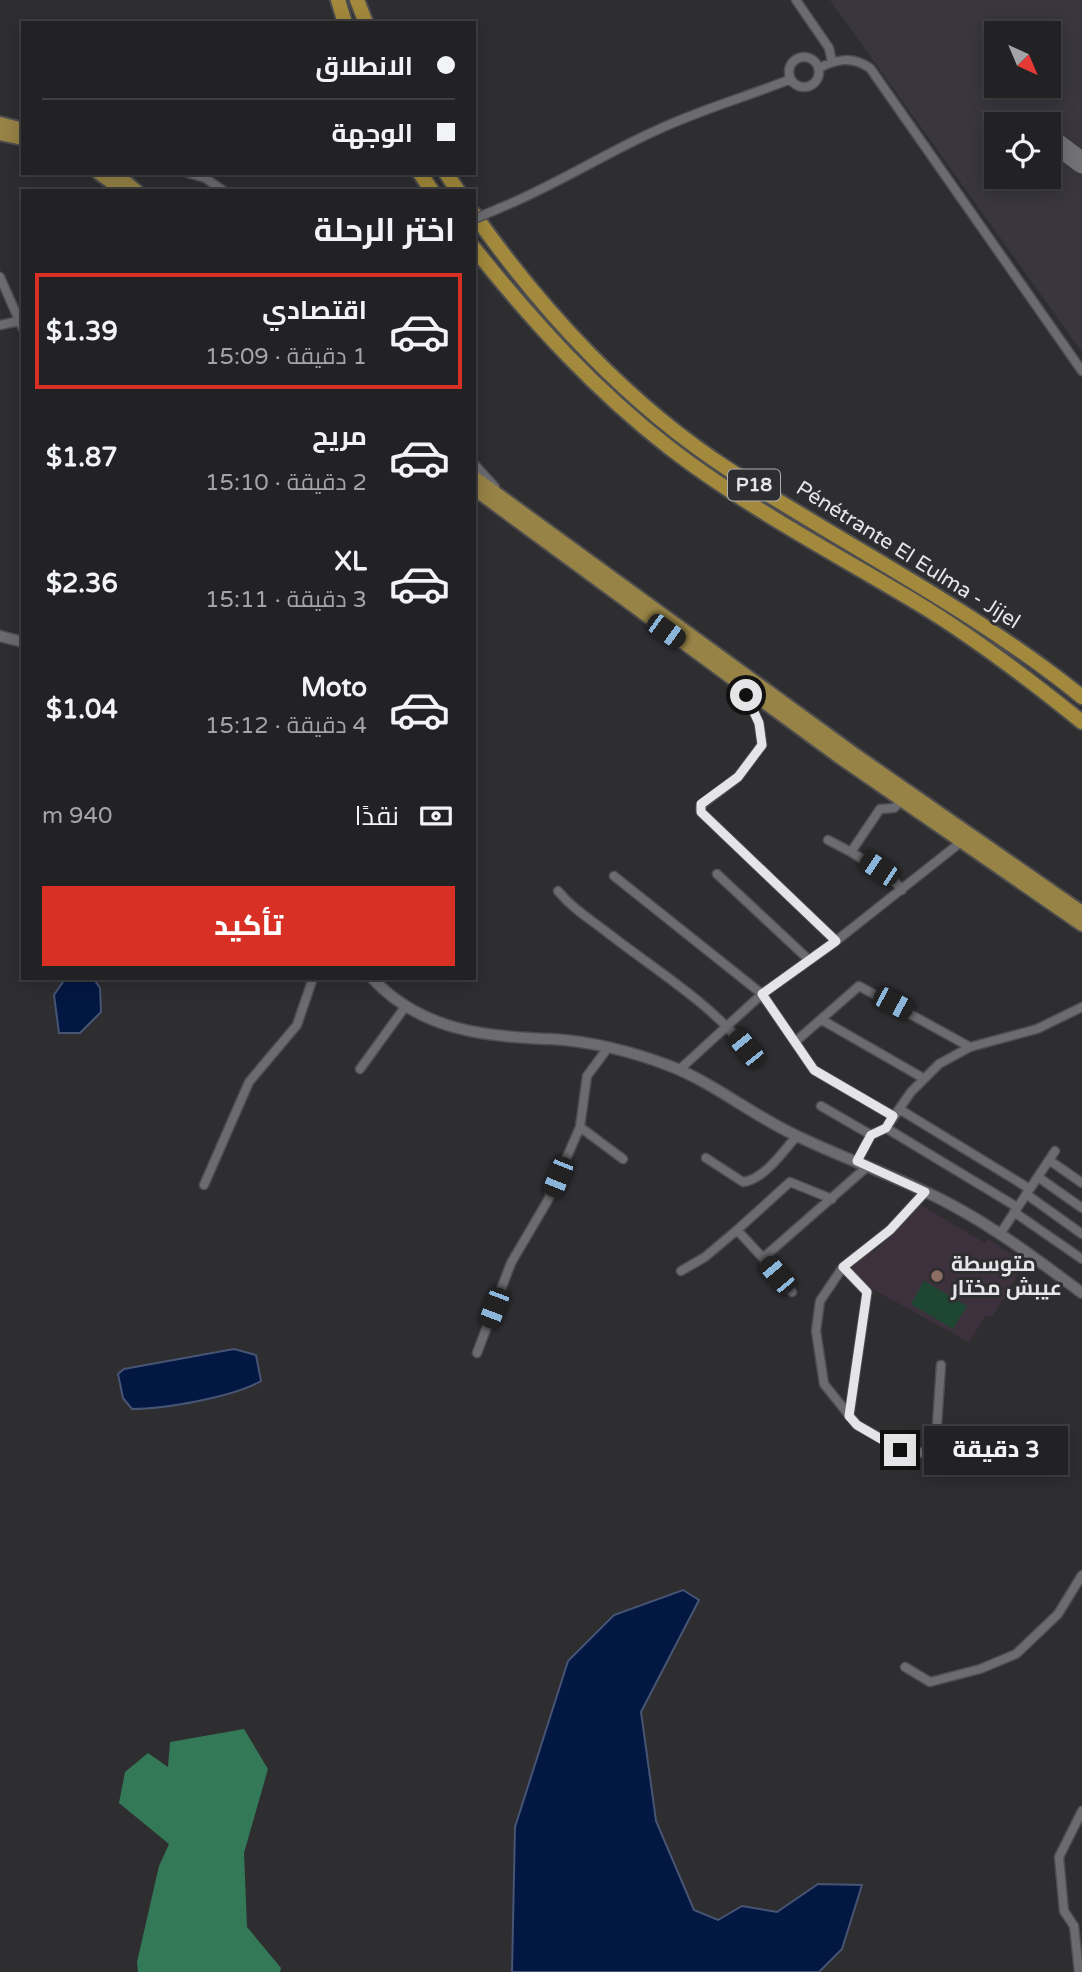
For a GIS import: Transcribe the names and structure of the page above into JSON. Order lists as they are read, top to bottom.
{
  "streets": {
    "highway": ["P18", "Pénétrante El Eulma - Jijel"]
  },
  "places": ["متوسطة عيبش مختار"],
  "north": "bottom right",
  "page": {
    "banner": ["الانطلاق", "الوجهة"],
    "heading": "اختر الرحلة",
    "list": [
      {
        "name": "اقتصادي",
        "note": "1 دقيقة · 15:09",
        "value": "$1.39"
      },
      {
        "name": "مريح",
        "note": "2 دقيقة · 15:10",
        "value": "$1.87"
      },
      {
        "name": "XL",
        "note": "3 دقيقة · 15:11",
        "value": "$2.36"
      },
      {
        "name": "Moto",
        "note": "4 دقيقة · 15:12",
        "value": "$1.04"
      }
    ],
    "pay": ["نقدًا", "940 m"],
    "buttons": "تأكيد",
    "bubble": "3 دقيقة"
  }
}
